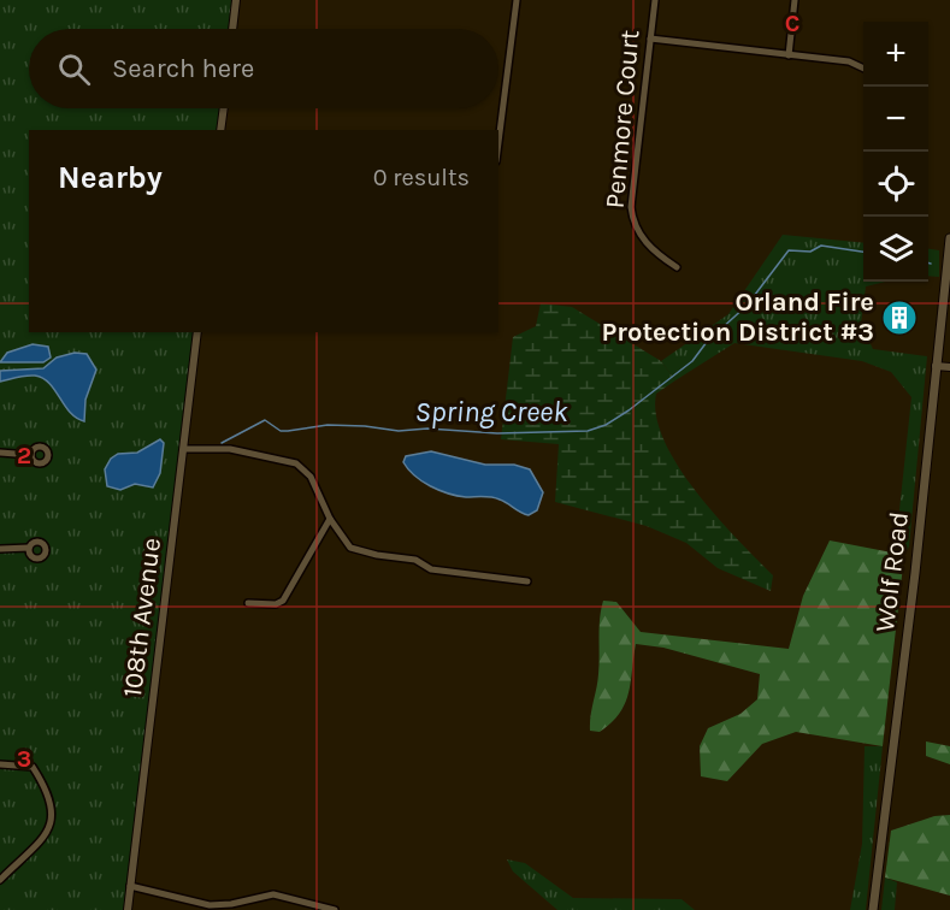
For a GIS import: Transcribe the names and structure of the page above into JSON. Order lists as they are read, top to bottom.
{
  "streets": {
    "main road": ["Wolf Road"],
    "street": ["Penmore Court", "108th Avenue"]
  },
  "water": ["Spring Creek"],
  "places": {
    "building": ["Orland Fire Protection District #3"]
  },
  "page": {
    "map_buttons": ["+", "−"],
    "search": "Search here",
    "heading": ["Nearby", "0 results"]
  },
  "grid": {
    "columns": ["C"],
    "rows": ["2", "3"]
  }
}
